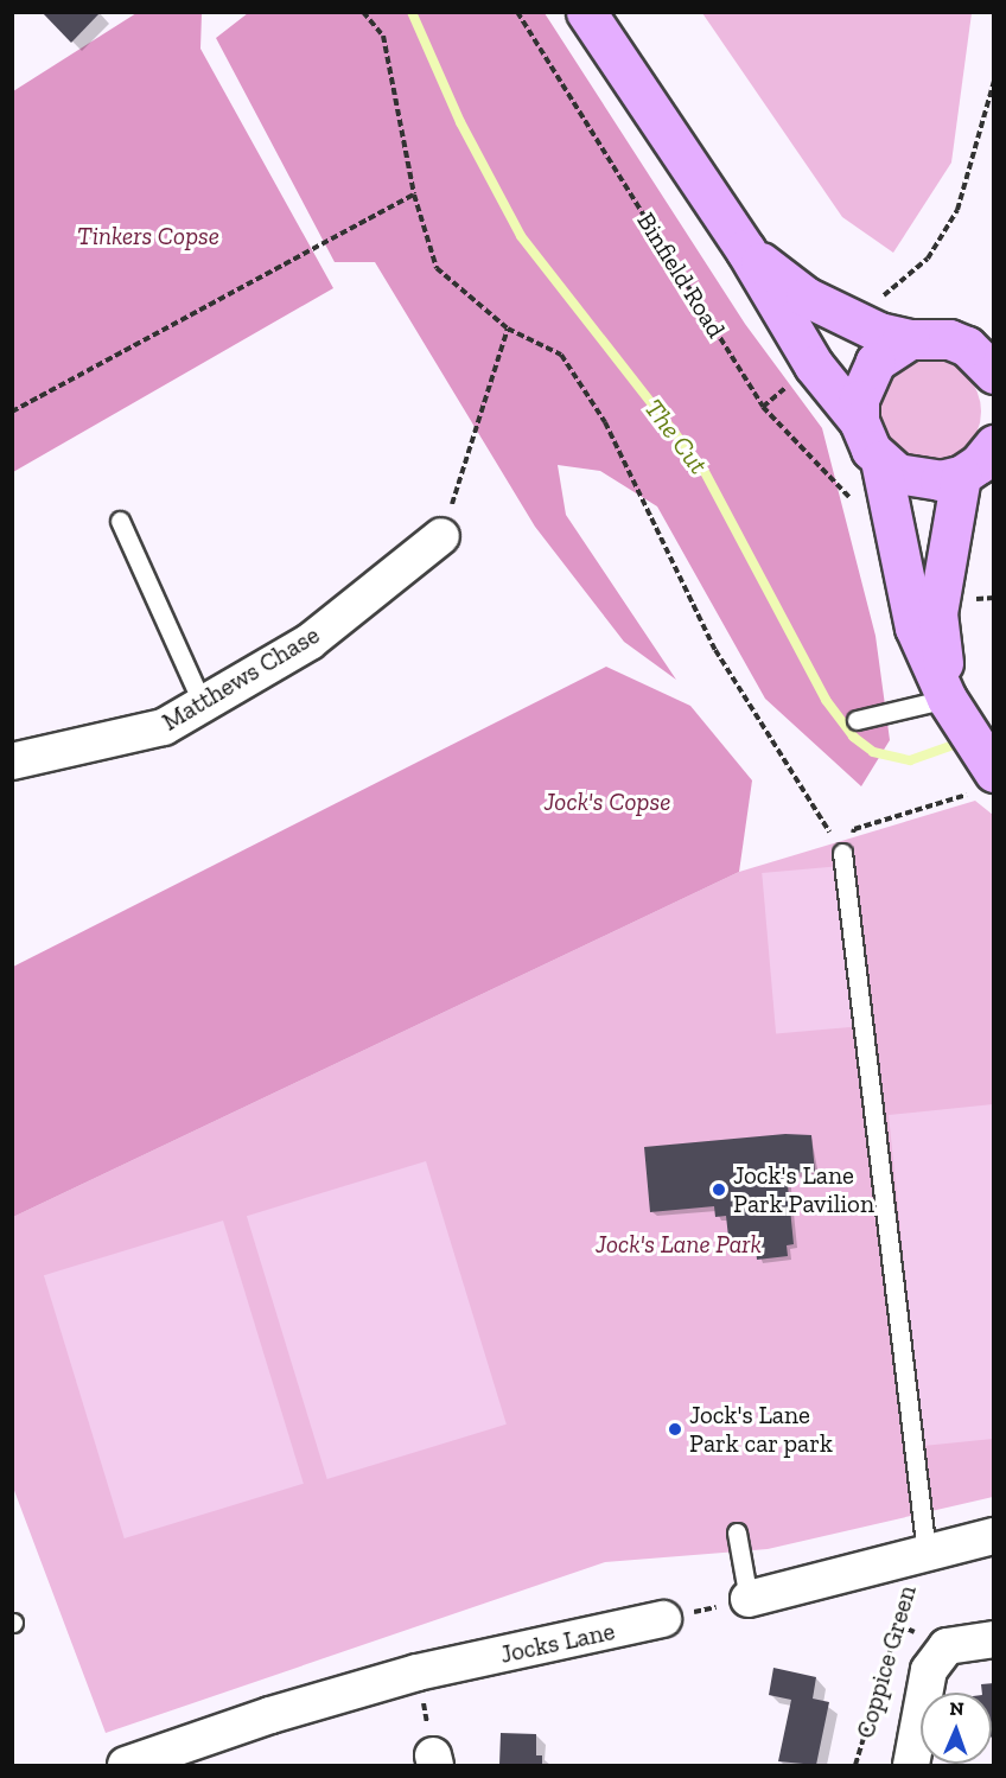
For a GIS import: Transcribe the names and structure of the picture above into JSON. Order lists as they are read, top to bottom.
{
  "streets": {
    "street": ["Matthews Chase", "Jocks Lane", "Coppice Green"],
    "path": ["Binfield Road"]
  },
  "water": ["The Cut"],
  "parks": ["Tinkers Copse", "Jock's Copse", "Jock's Lane Park"],
  "places": ["Jock's Lane Park Pavilion", "Jock's Lane Park car park"],
  "north": "top"
}
